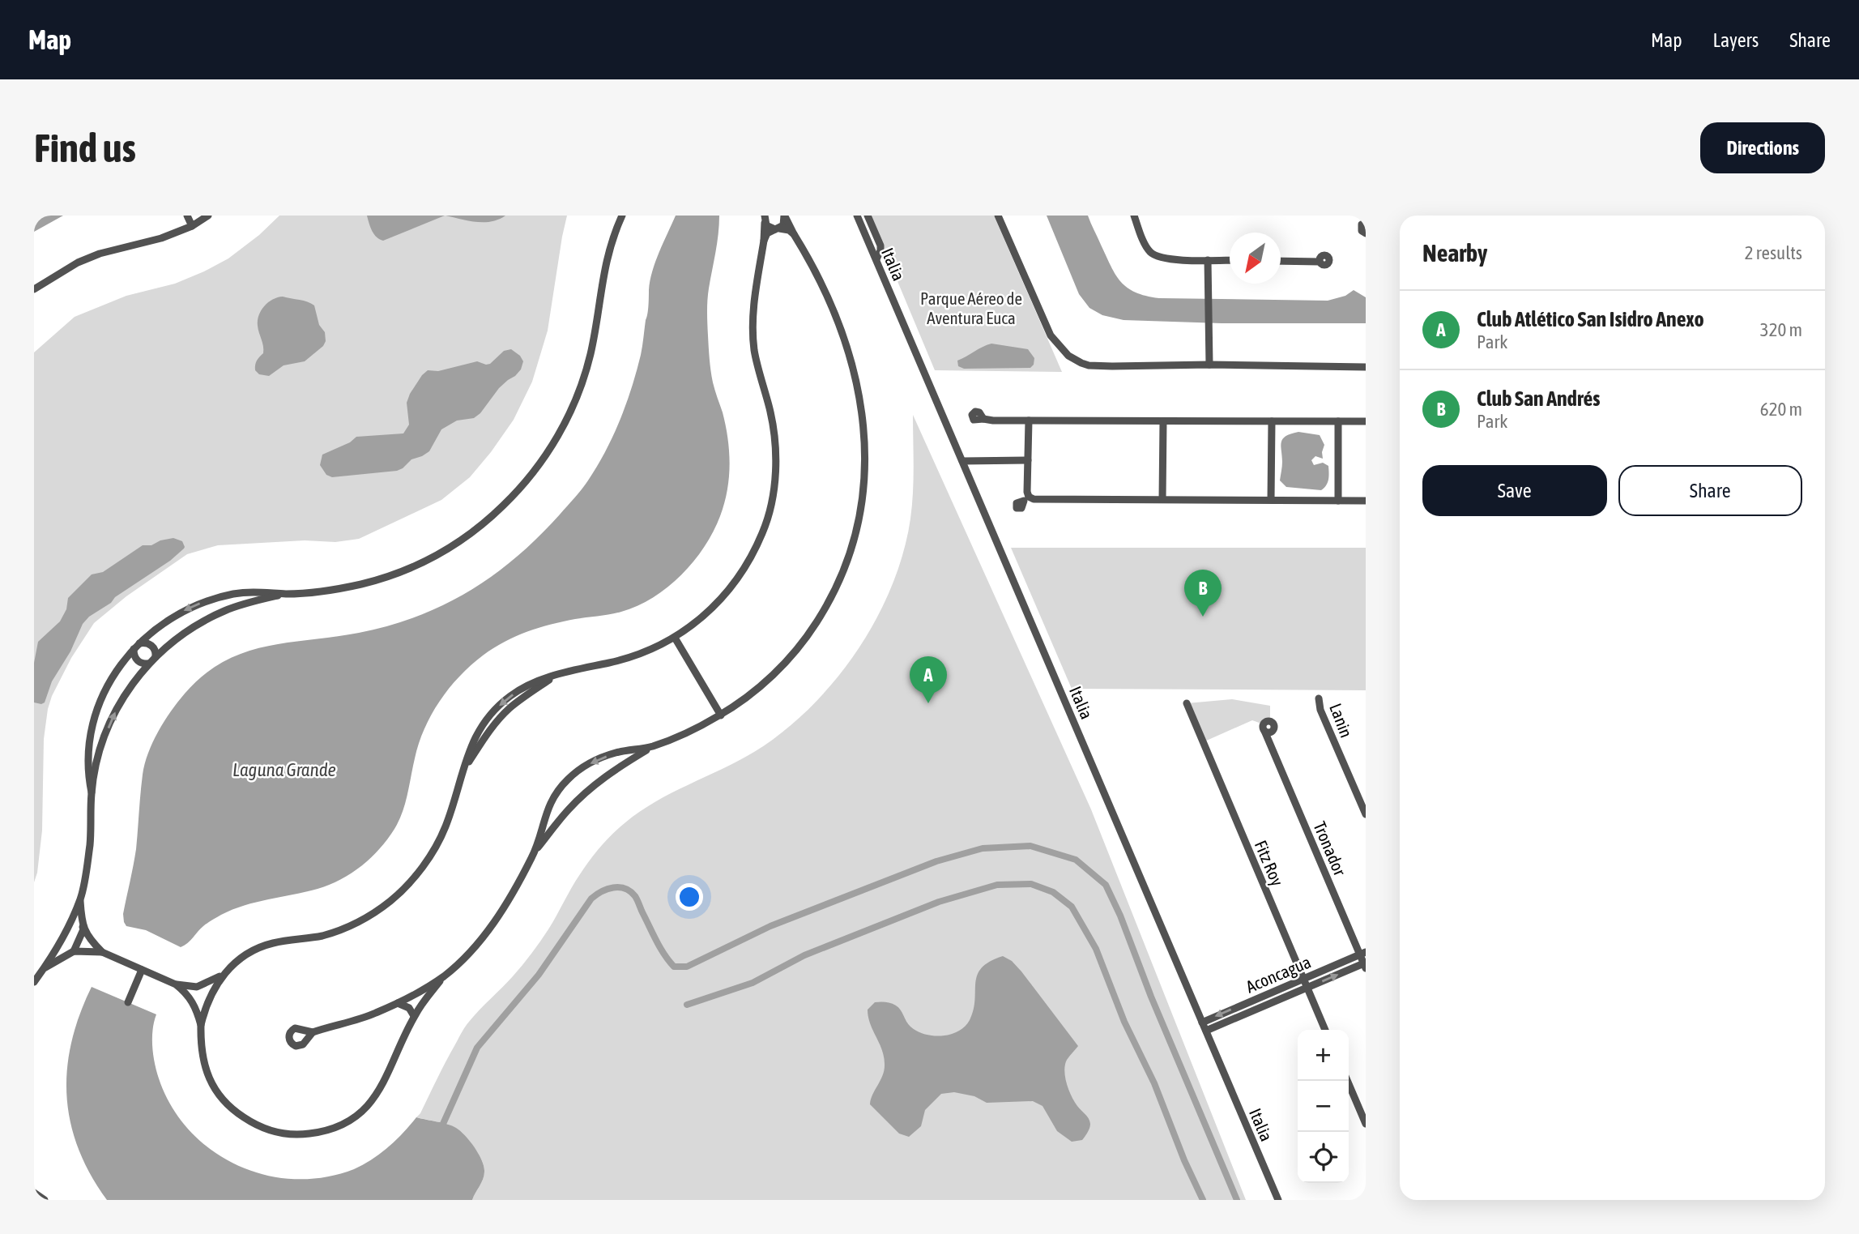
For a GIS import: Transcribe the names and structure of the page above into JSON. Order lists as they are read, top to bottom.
{
  "streets": {
    "street": [
      "Italia",
      "Lanin",
      "Tronador",
      "Fitz Roy",
      "Aconcagua"
    ]
  },
  "crossings": [
    ["Italia", "Aconcagua"],
    ["Tronador", "Aconcagua"],
    ["Fitz Roy", "Aconcagua"]
  ],
  "water": ["Laguna Grande"],
  "parks": ["Parque Aéreo de Aventura Euca"],
  "north": "bottom left",
  "page": {
    "header": "Map",
    "nav": ["Map", "Layers", "Share"],
    "buttons": [
      "Directions",
      ["Save", "Share"]
    ],
    "title": "Find us",
    "heading": ["Nearby", "2 results"],
    "list": [
      {
        "mark": "A",
        "name": "Club Atlético San Isidro Anexo",
        "note": "Park",
        "value": "320 m"
      },
      {
        "mark": "B",
        "name": "Club San Andrés",
        "note": "Park",
        "value": "620 m"
      }
    ],
    "pins": ["B", "A"],
    "map_buttons": ["+", "−"]
  }
}
